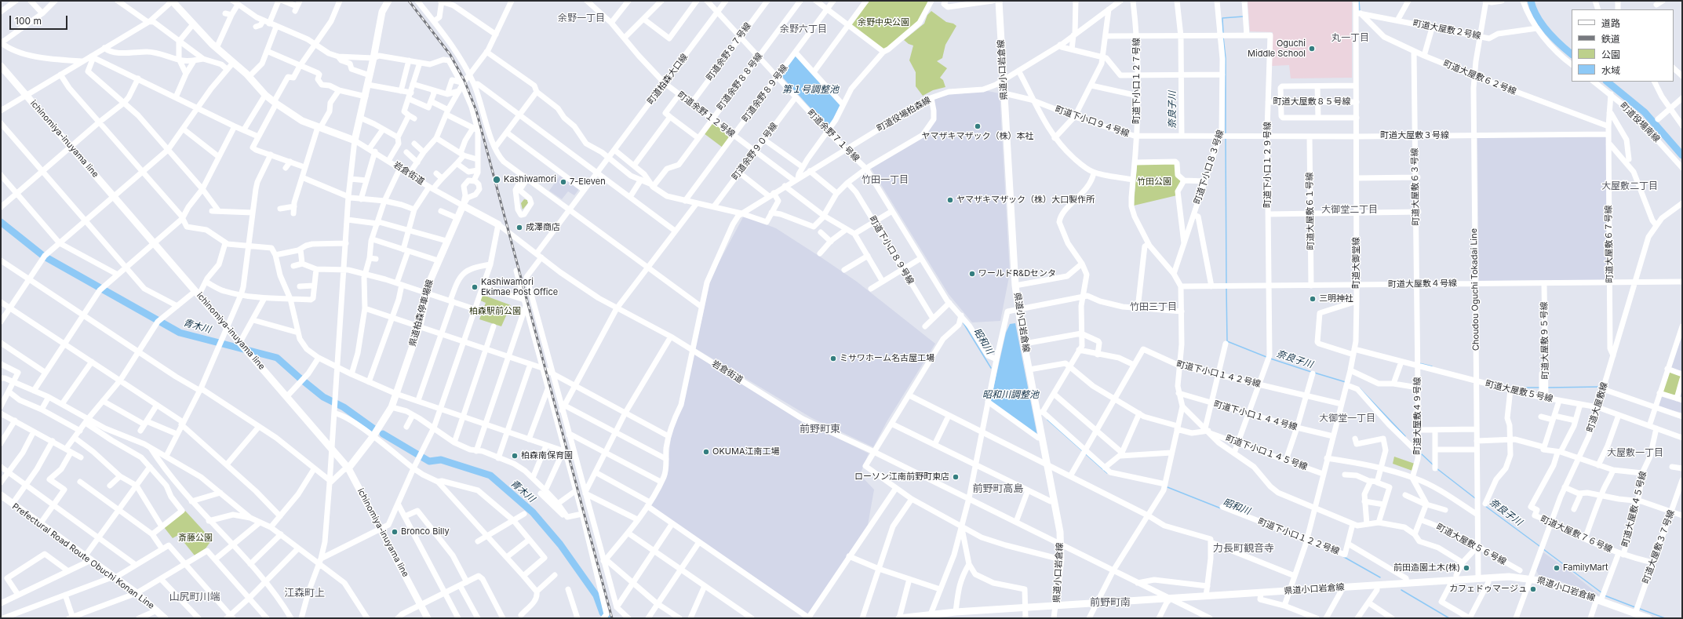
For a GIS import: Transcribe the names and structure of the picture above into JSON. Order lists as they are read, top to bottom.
{
  "streets": {
    "main road": [
      "県道小口岩倉線",
      "ichinomiya-inuyama line",
      "県道柏森停車場線",
      "Prefectural Road Route Obuchi Konan Line"
    ],
    "street": [
      "町道大屋敷２号線",
      "町道余野８７号線",
      "町道大屋敷６２号線",
      "町道柏森大口線",
      "町道下小口１２７号線",
      "町道余野８８号線",
      "町道余野８９号線",
      "町道大屋敷８５号線",
      "町道余野１２号線",
      "町道役場柏森線",
      "町道下小口９４号線",
      "町道役場南線",
      "町道余野７１号線",
      "町道大屋敷３号線",
      "町道余野９０号線",
      "町道下小口１２９号線",
      "町道下小口８３号線",
      "岩倉街道",
      "町道大屋敷６３号線",
      "町道大屋敷６１号線",
      "町道大屋敷６７号線",
      "町道下小口８９号線",
      "町道大御堂線",
      "町道大屋敷４号線",
      "Choudou Oguchi Tokadai Line",
      "町道大屋敷９５号線",
      "町道下小口１４２号線",
      "町道大屋敷５号線",
      "町道大屋敷線",
      "町道下小口１４４号線",
      "町道大屋敷４９号線",
      "町道下小口１４５号線",
      "町道大屋敷４５号線",
      "町道大屋敷７６号線",
      "町道下小口１２２号線",
      "町道大屋敷５６号線",
      "町道大屋敷３７号線"
    ]
  },
  "crossings": [
    ["町道大屋敷２号線", "町道大屋敷６２号線"],
    ["町道大屋敷２号線", "町道大御堂線"],
    ["町道大屋敷２号線", "Choudou Oguchi Tokadai Line"],
    ["町道余野８７号線", "町道余野１２号線"],
    ["町道余野８７号線", "町道余野７１号線"],
    ["県道小口岩倉線", "町道役場柏森線"],
    ["県道小口岩倉線", "町道下小口９４号線"],
    ["県道小口岩倉線", "岩倉街道"],
    ["県道小口岩倉線", "町道大御堂線"],
    ["県道小口岩倉線", "Choudou Oguchi Tokadai Line"],
    ["県道小口岩倉線", "町道大屋敷線"],
    ["県道小口岩倉線", "町道大屋敷４５号線"],
    ["県道小口岩倉線", "町道大屋敷３７号線"],
    ["町道大屋敷６２号線", "町道大屋敷６３号線"],
    ["町道大屋敷６２号線", "町道大屋敷６７号線"],
    ["町道大屋敷６２号線", "町道大御堂線"],
    ["町道大屋敷６２号線", "Choudou Oguchi Tokadai Line"],
    ["町道柏森大口線", "町道余野１２号線"],
    ["町道柏森大口線", "町道余野７１号線"],
    ["町道柏森大口線", "岩倉街道"],
    ["町道下小口１２７号線", "町道下小口９４号線"],
    ["町道下小口１２７号線", "町道下小口１２９号線"],
    ["町道下小口１２７号線", "町道下小口８３号線"],
    ["町道下小口１２７号線", "町道大屋敷４号線"],
    ["町道余野８８号線", "町道余野１２号線"],
    ["町道余野８８号線", "町道余野７１号線"],
    ["町道余野８９号線", "町道余野１２号線"],
    ["町道余野８９号線", "町道余野７１号線"],
    ["町道大屋敷８５号線", "町道下小口１２９号線"],
    ["町道大屋敷８５号線", "町道大御堂線"],
    ["町道余野１２号線", "町道役場柏森線"],
    ["町道余野１２号線", "町道余野９０号線"],
    ["町道役場柏森線", "町道余野７１号線"],
    ["町道下小口９４号線", "町道大屋敷３号線"],
    ["町道下小口９４号線", "町道下小口８３号線"],
    ["町道役場南線", "町道大屋敷６７号線"],
    ["町道余野７１号線", "町道余野９０号線"],
    ["町道大屋敷３号線", "町道下小口１２９号線"],
    ["町道大屋敷３号線", "町道下小口８３号線"],
    ["町道大屋敷３号線", "町道大屋敷６３号線"],
    ["町道大屋敷３号線", "町道大屋敷６１号線"],
    ["町道大屋敷３号線", "町道大屋敷６７号線"],
    ["町道大屋敷３号線", "町道大御堂線"],
    ["町道大屋敷３号線", "Choudou Oguchi Tokadai Line"],
    ["ichinomiya-inuyama line", "県道柏森停車場線"],
    ["町道下小口１２９号線", "町道下小口８３号線"],
    ["町道下小口１２９号線", "町道大屋敷４号線"],
    ["町道下小口１２９号線", "町道下小口１４２号線"],
    ["町道下小口１２９号線", "町道下小口１４４号線"],
    ["町道下小口１２９号線", "町道下小口１４５号線"],
    ["岩倉街道", "県道柏森停車場線"],
    ["町道大屋敷６３号線", "町道大屋敷４号線"],
    ["町道大屋敷６３号線", "町道大屋敷４９号線"],
    ["町道大屋敷６１号線", "町道大屋敷４号線"],
    ["町道大屋敷６７号線", "町道大屋敷４号線"],
    ["町道大屋敷６７号線", "町道大屋敷線"],
    ["町道大御堂線", "町道大屋敷４号線"],
    ["町道大御堂線", "町道下小口１４２号線"],
    ["町道大御堂線", "町道大屋敷５号線"],
    ["町道大御堂線", "町道下小口１４４号線"],
    ["町道大御堂線", "町道下小口１４５号線"],
    ["町道大御堂線", "町道下小口１２２号線"],
    ["町道大屋敷４号線", "Choudou Oguchi Tokadai Line"],
    ["町道大屋敷４号線", "町道大屋敷９５号線"],
    ["町道大屋敷４号線", "町道大屋敷線"],
    ["町道大屋敷４号線", "町道大屋敷４９号線"],
    ["Choudou Oguchi Tokadai Line", "町道大屋敷５号線"],
    ["Choudou Oguchi Tokadai Line", "町道大屋敷５６号線"],
    ["町道大屋敷９５号線", "町道大屋敷５号線"],
    ["町道大屋敷５号線", "町道大屋敷線"],
    ["町道大屋敷５号線", "町道大屋敷４９号線"],
    ["町道大屋敷５号線", "町道大屋敷４５号線"],
    ["町道大屋敷線", "町道大屋敷７６号線"],
    ["町道大屋敷４５号線", "町道大屋敷７６号線"],
    ["町道大屋敷７６号線", "町道大屋敷３７号線"]
  ],
  "districts": [
    "余野一丁目",
    "余野六丁目",
    "丸一丁目",
    "竹田一丁目",
    "大屋敷二丁目",
    "大御堂二丁目",
    "竹田三丁目",
    "大御堂一丁目",
    "前野町東",
    "大屋敷一丁目",
    "前野町高島",
    "力長町観音寺",
    "江森町上",
    "山尻町川端",
    "前野町南"
  ],
  "water": [
    "第１号調整池",
    "奈良子川",
    "青木川",
    "昭和川",
    "昭和川調整池"
  ],
  "parks": [
    "余野中央公園",
    "竹田公園",
    "柏森駅前公園",
    "斎藤公園"
  ],
  "places": [
    "Oguchi Middle School",
    "ヤマザキマザック（株）本社",
    "Kashiwamori",
    "7-Eleven",
    "ヤマザキマザック（株）大口製作所",
    "成澤商店",
    "ワールドR&Dセンタ",
    "Kashiwamori Ekimae Post Office",
    "三明神社",
    "ミサワホーム名古屋工場",
    "OKUMA江南工場",
    "柏森南保育園",
    "ローソン江南前野町東店",
    "Bronco Billy",
    "前田造園土木(株)",
    "FamilyMart",
    "カフェドゥマージュ"
  ],
  "legend": [
    "道路",
    "鉄道",
    "公園",
    "水域"
  ],
  "scale_bar": "100 m"
}
